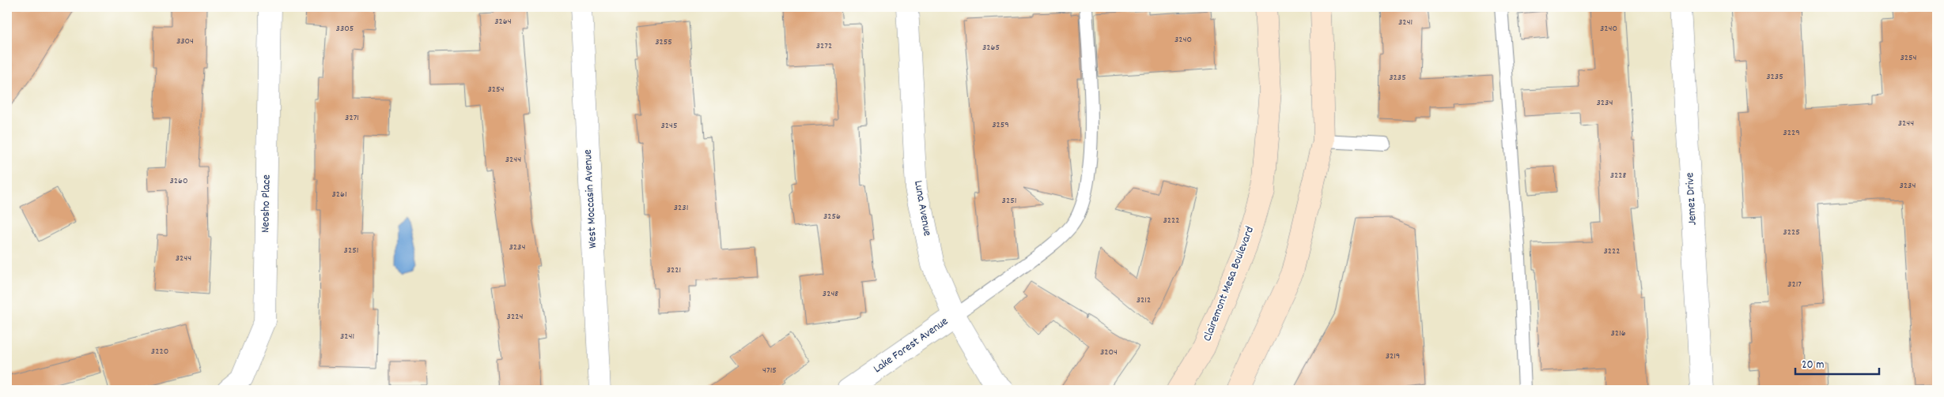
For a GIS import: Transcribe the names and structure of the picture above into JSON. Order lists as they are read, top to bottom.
{
  "streets": {
    "main road": ["Clairemont Mesa Boulevard"],
    "street": [
      "West Moccasin Avenue",
      "Jemez Drive",
      "Neosho Place",
      "Luna Avenue",
      "Lake Forest Avenue"
    ]
  },
  "crossings": [
    ["Luna Avenue", "Lake Forest Avenue"]
  ],
  "house_numbers": [
    "3264",
    "3241",
    "3305",
    "3240",
    "3240",
    "3304",
    "3255",
    "3272",
    "3265",
    "3254",
    "3235",
    "3235",
    "3254",
    "3234",
    "3271",
    "3244",
    "3259",
    "3245",
    "3229",
    "3244",
    "3228",
    "3260",
    "3234",
    "3261",
    "3251",
    "3231",
    "3256",
    "3222",
    "3225",
    "3234",
    "3251",
    "3222",
    "3244",
    "3221",
    "3217",
    "3248",
    "3212",
    "3224",
    "3216",
    "3241",
    "3220",
    "3204",
    "3219",
    "4715"
  ],
  "scale_bar": "20 m"
}
